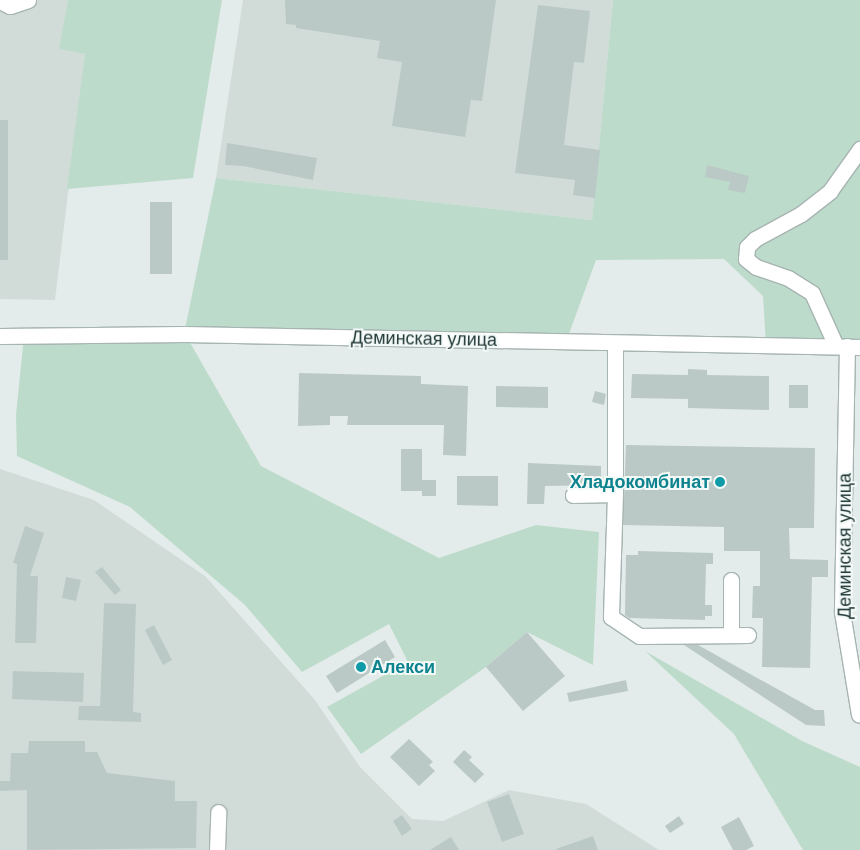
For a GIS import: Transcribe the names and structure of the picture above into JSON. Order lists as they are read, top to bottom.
{
  "streets": {
    "street": ["Деминская улица"]
  },
  "places": ["Хладокомбинат", "Алекси"]
}
